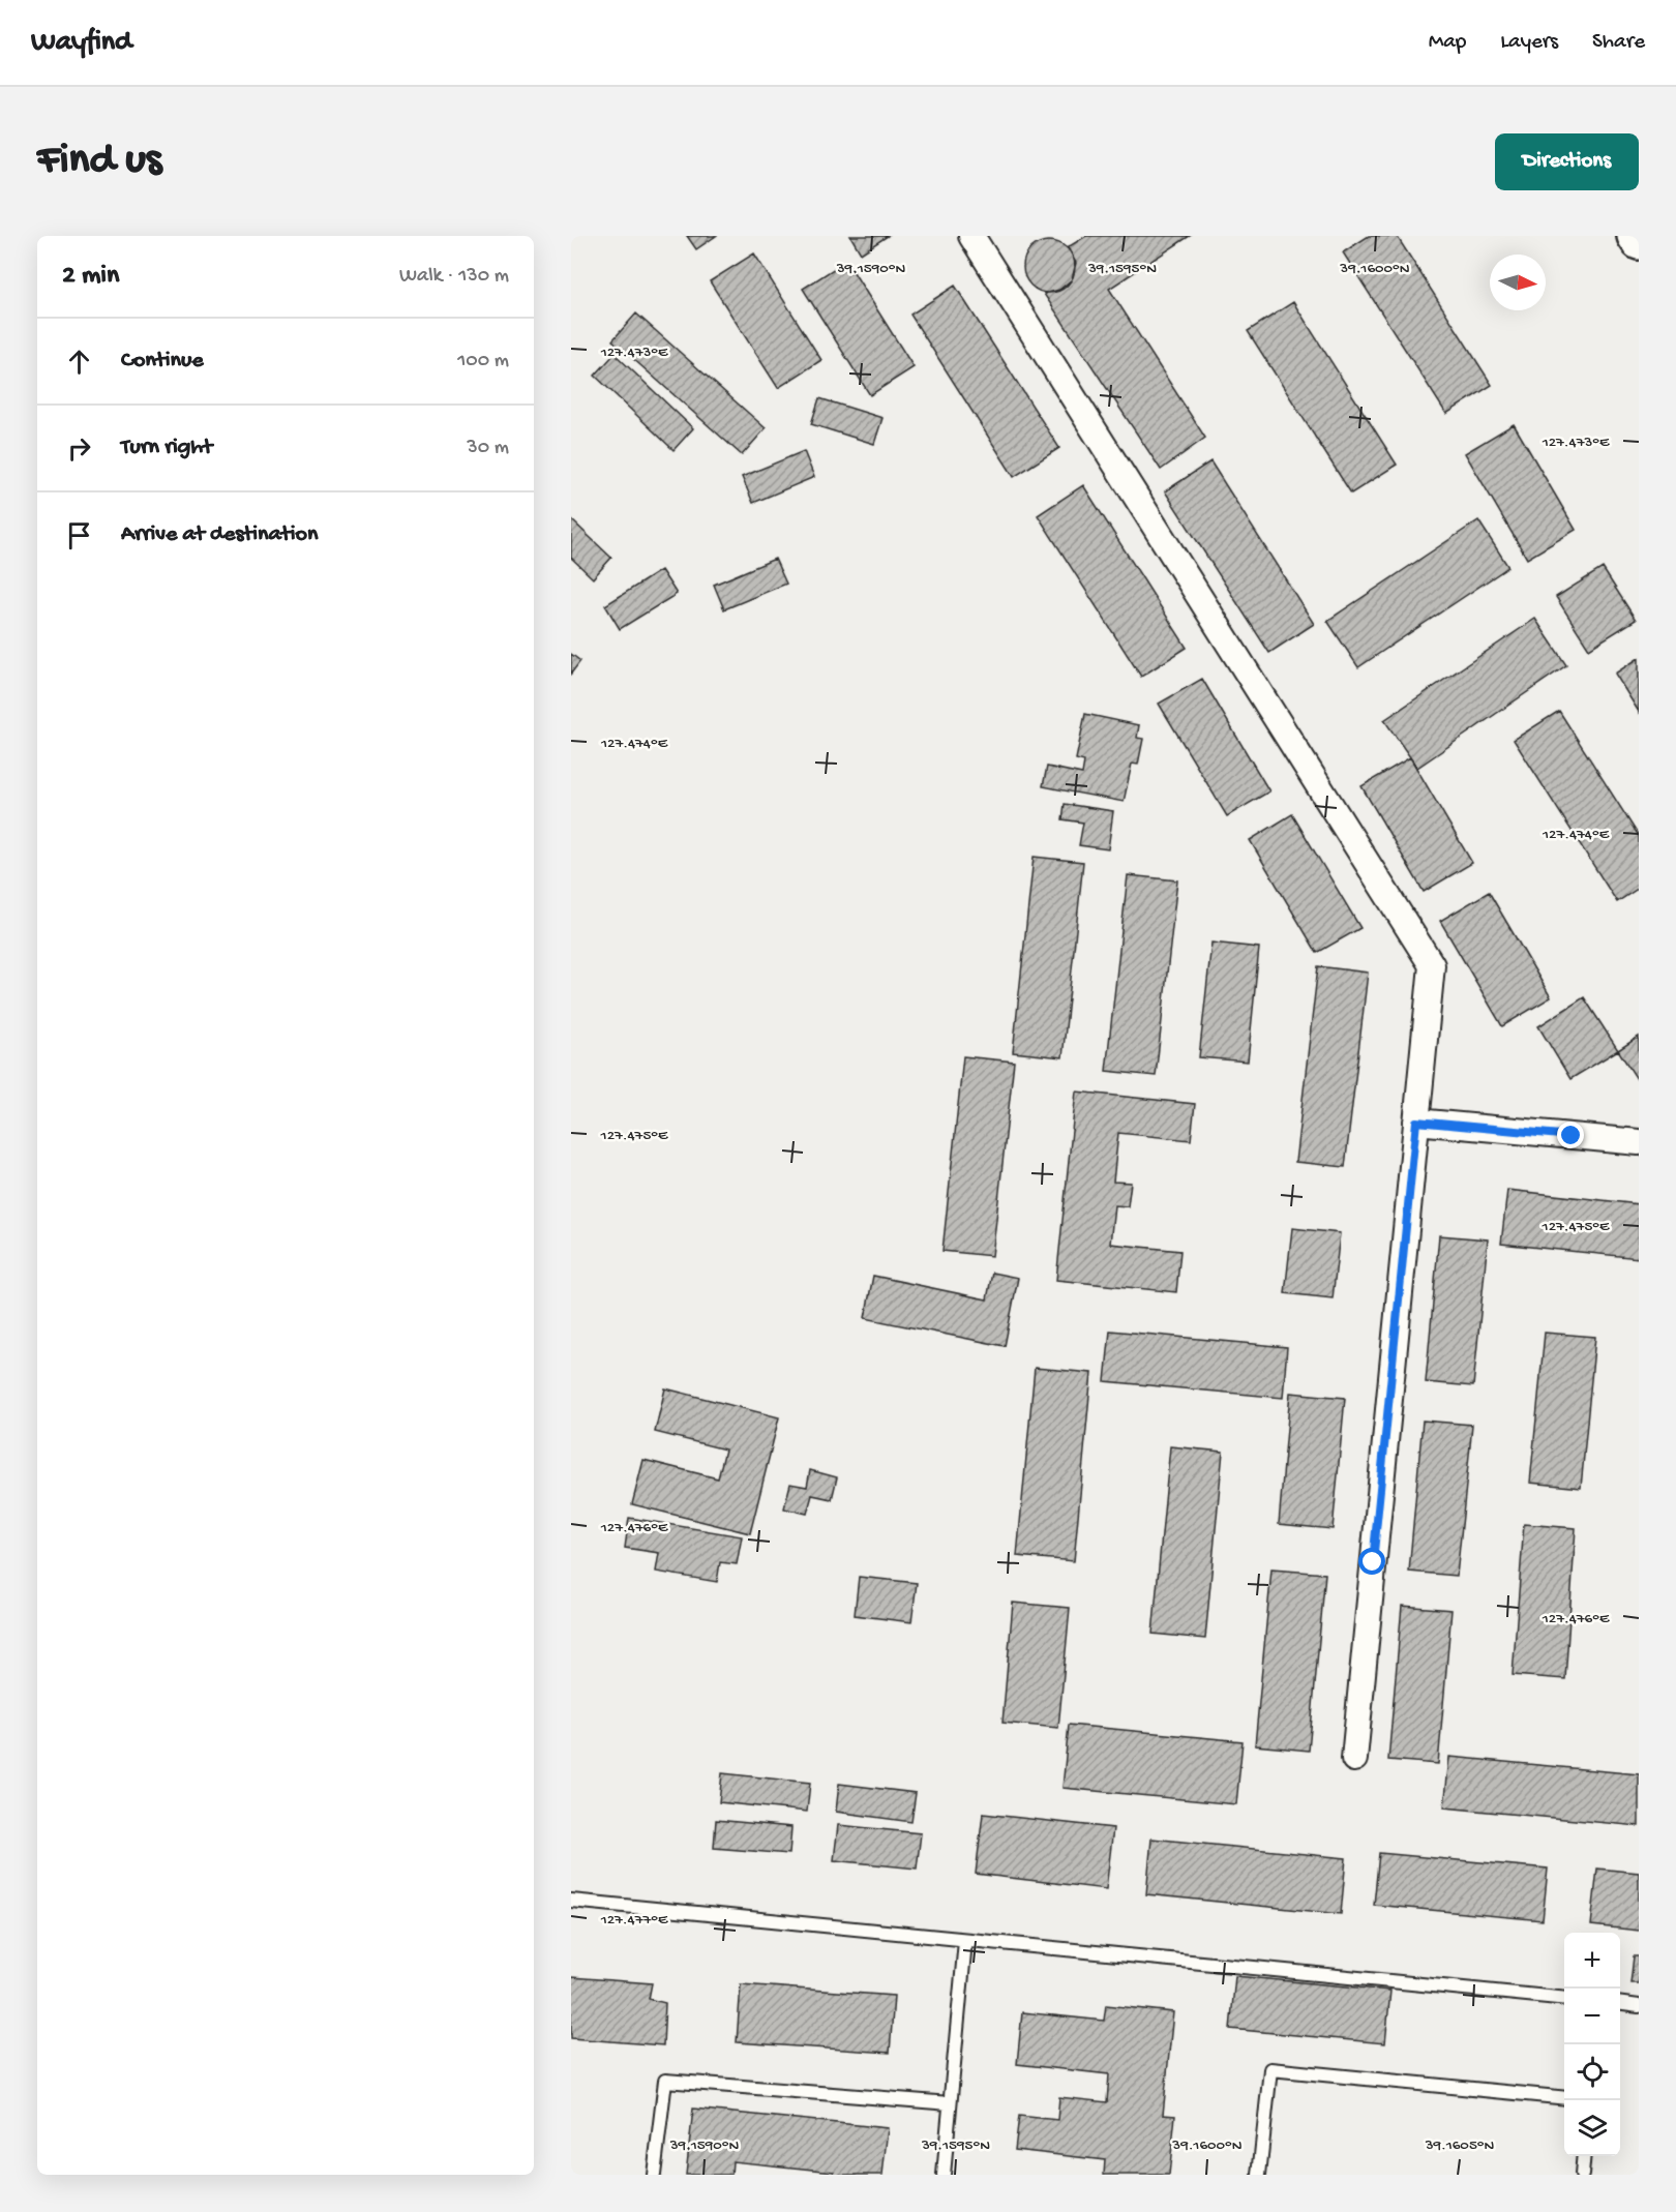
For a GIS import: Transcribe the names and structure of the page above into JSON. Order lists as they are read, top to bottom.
{
  "north": "right",
  "page": {
    "header": "Wayfind",
    "nav": ["Map", "Layers", "Share"],
    "buttons": "Directions",
    "title": "Find us",
    "heading": ["2 min", "Walk · 130 m"],
    "list": [
      ["Continue", "100 m"],
      ["Turn right", "30 m"],
      "Arrive at destination"
    ],
    "map_buttons": ["+", "−"]
  },
  "coordinates": [
    "39.1590°N",
    "39.1595°N",
    "39.1600°N",
    "127.473°E",
    "127.474°E",
    "127.475°E",
    "127.476°E",
    "127.477°E",
    "39.1605°N"
  ]
}
